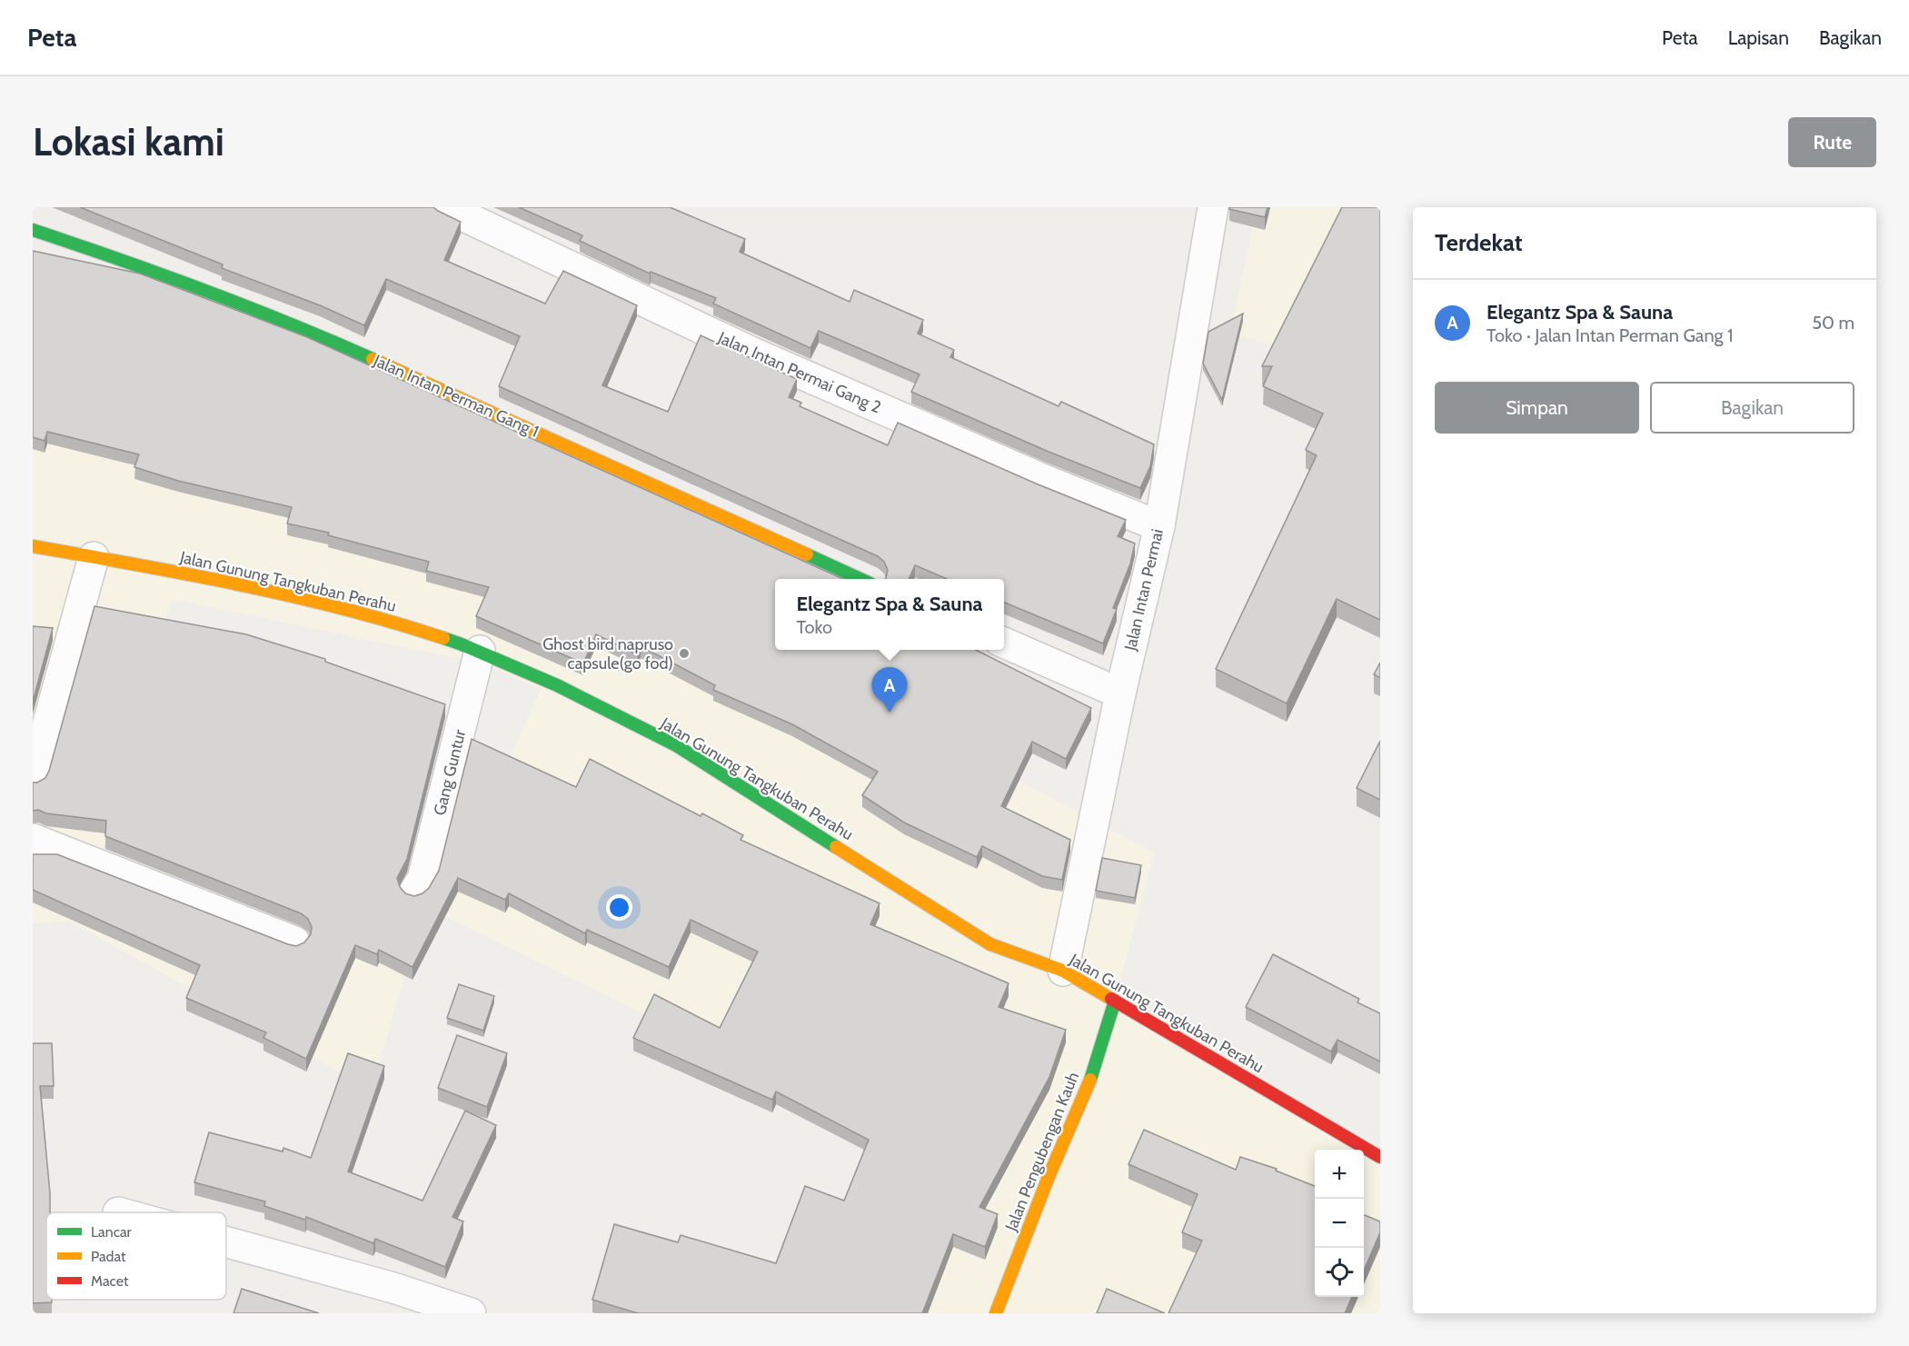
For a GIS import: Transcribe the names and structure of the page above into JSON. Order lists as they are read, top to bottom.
{
  "streets": {
    "main road": ["Jalan Intan Perman Gang 1", "Jalan Gunung Tangkuban Perahu", "Jalan Pengubengan Kauh"],
    "street": ["Jalan Intan Permai Gang 2", "Jalan Intan Permai", "Gang Guntur"]
  },
  "crossings": [
    ["Jalan Intan Permai Gang 2", "Jalan Intan Permai"],
    ["Jalan Gunung Tangkuban Perahu", "Jalan Intan Permai"],
    ["Jalan Gunung Tangkuban Perahu", "Gang Guntur"],
    ["Jalan Gunung Tangkuban Perahu", "Jalan Pengubengan Kauh"]
  ],
  "places": ["Ghost bird napruso capsule(go fod)"],
  "legend": ["Lancar", "Padat", "Macet"],
  "page": {
    "header": "Peta",
    "nav": ["Peta", "Lapisan", "Bagikan"],
    "buttons": [
      "Rute",
      ["Simpan", "Bagikan"]
    ],
    "title": "Lokasi kami",
    "heading": "Terdekat",
    "list": [
      {
        "mark": "A",
        "name": "Elegantz Spa & Sauna",
        "note": "Toko · Jalan Intan Perman Gang 1",
        "value": "50 m"
      }
    ],
    "popup": ["Elegantz Spa & Sauna", "Toko"],
    "pins": "A",
    "map_buttons": ["+", "−"]
  }
}
